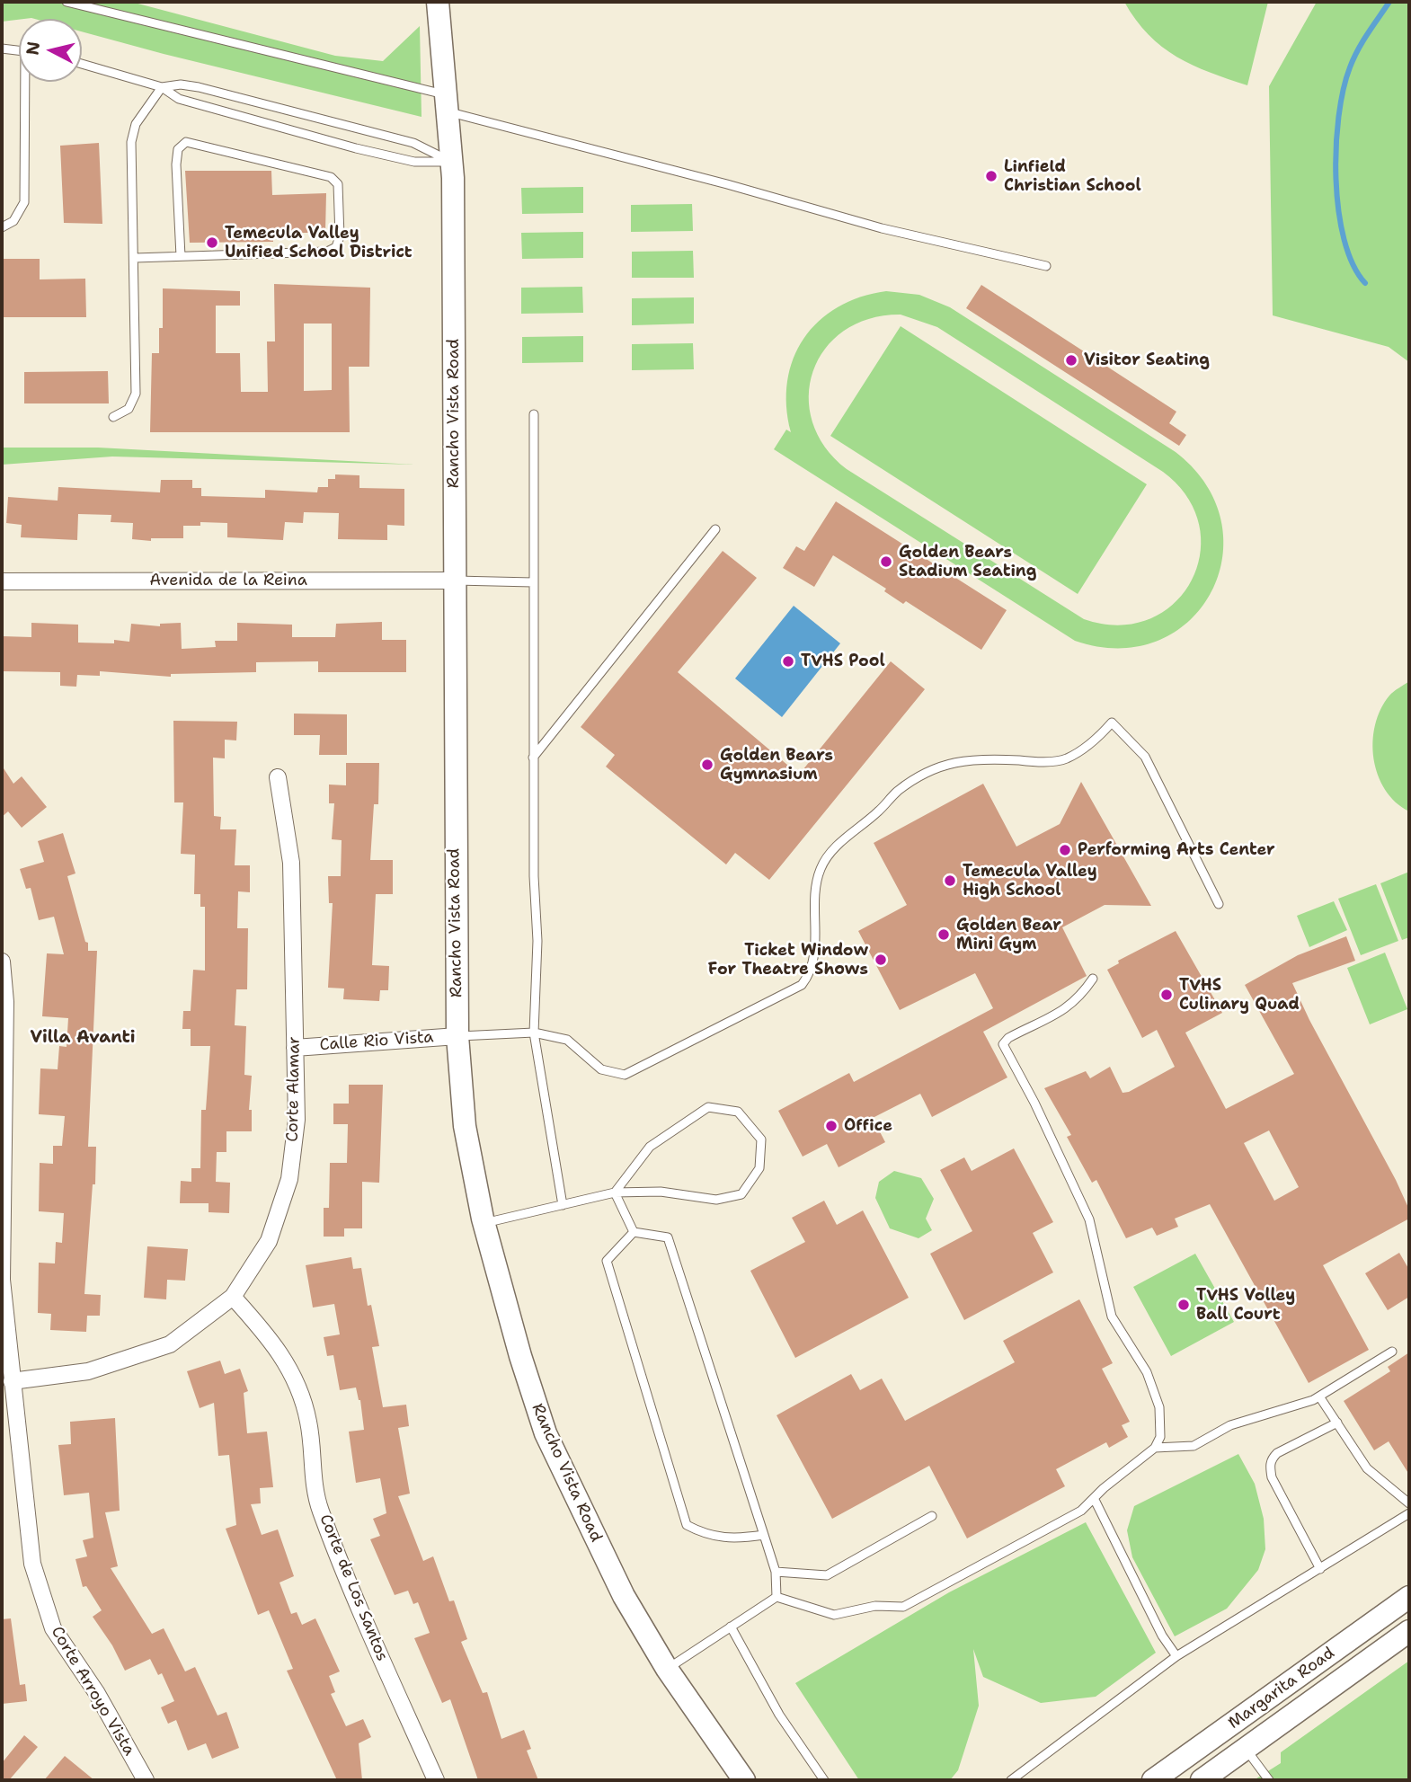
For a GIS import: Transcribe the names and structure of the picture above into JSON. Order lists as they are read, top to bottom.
{
  "streets": {
    "main road": ["Rancho Vista Road", "Margarita Road"],
    "street": [
      "Avenida de la Reina",
      "Calle Rio Vista",
      "Corte Alamar",
      "Corte de Los Santos",
      "Corte Arroyo Vista"
    ]
  },
  "crossings": [
    ["Rancho Vista Road", "Avenida de la Reina"],
    ["Rancho Vista Road", "Calle Rio Vista"],
    ["Calle Rio Vista", "Corte Alamar"],
    ["Corte Alamar", "Corte de Los Santos"],
    ["Corte Alamar", "Corte Arroyo Vista"]
  ],
  "districts": ["Villa Avanti"],
  "places": [
    "Linfield Christian School",
    "Temecula Valley Unified School District",
    "Visitor Seating",
    "Golden Bears Stadium Seating",
    "TVHS Pool",
    "Golden Bears Gymnasium",
    "Performing Arts Center",
    "Temecula Valley High School",
    "Golden Bear Mini Gym",
    "Ticket Window For Theatre Shows",
    "TVHS Culinary Quad",
    "Office",
    "TVHS Volley Ball Court"
  ],
  "north": "left"
}
